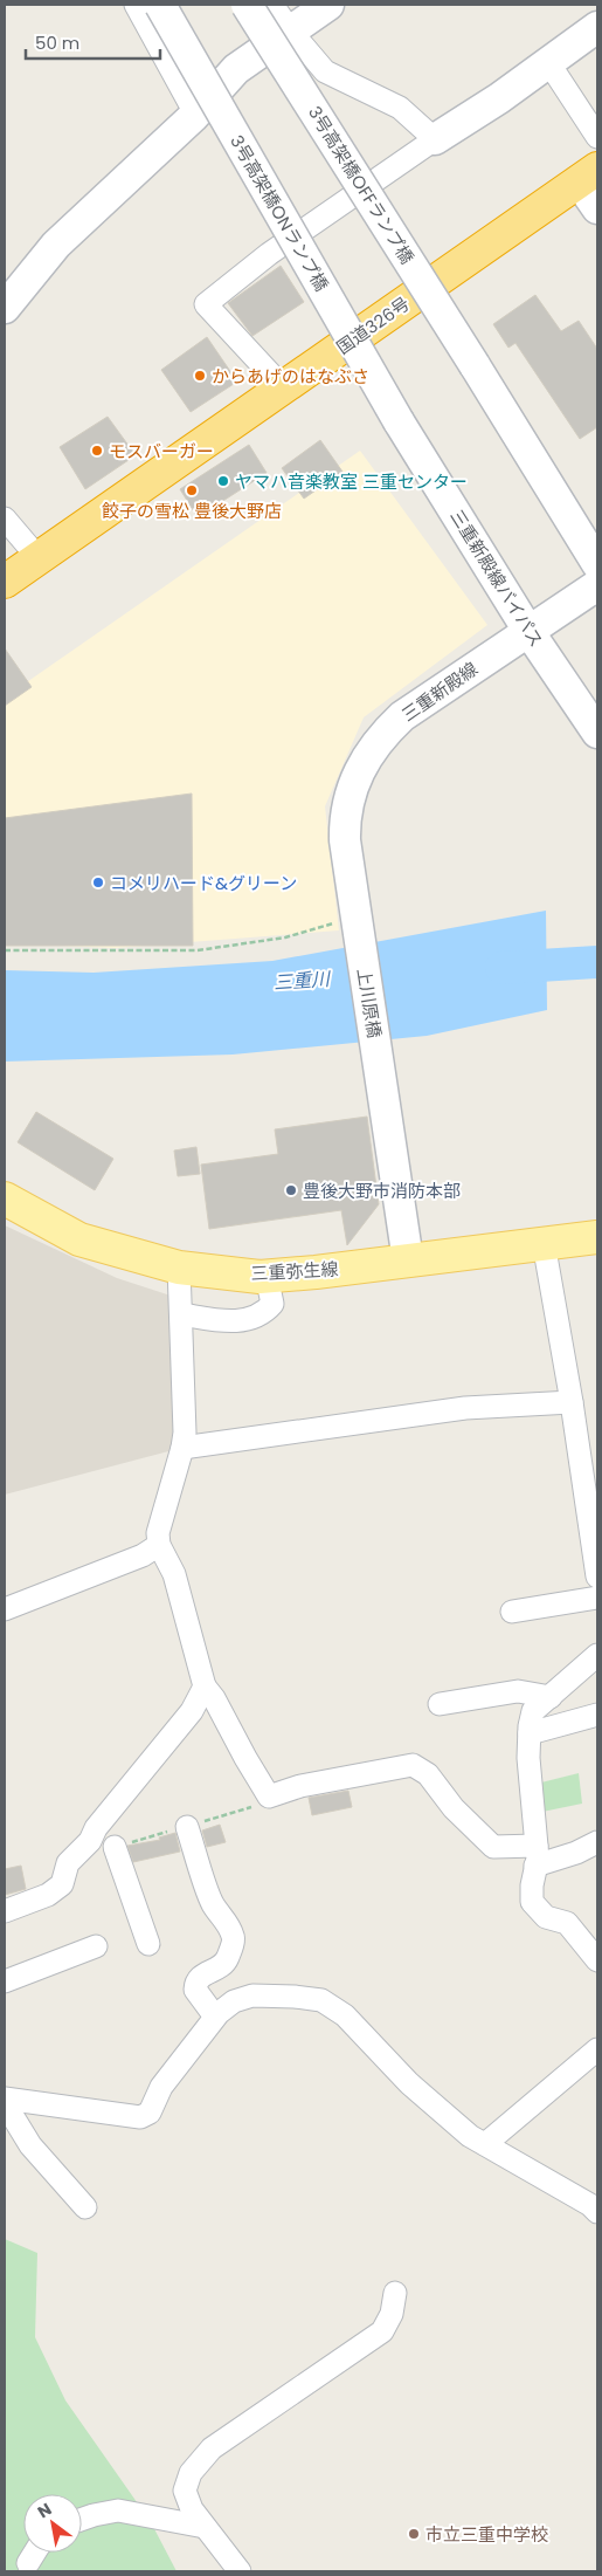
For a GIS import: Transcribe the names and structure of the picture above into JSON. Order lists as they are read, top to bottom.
{
  "streets": {
    "highway": ["国道326号"],
    "main road": [
      "3号高架橋OFFランプ橋",
      "3号高架橋ONランプ橋",
      "三重新殿線バイパス",
      "三重新殿線",
      "上川原橋",
      "三重弥生線"
    ]
  },
  "crossings": [
    ["3号高架橋ONランプ橋", "三重新殿線バイパス"],
    ["三重新殿線バイパス", "三重新殿線"],
    ["三重新殿線", "上川原橋"],
    ["上川原橋", "三重弥生線"]
  ],
  "water": ["三重川"],
  "places": [
    "からあげのはなぶさ",
    "モスバーガー",
    "ヤマハ音楽教室 三重センター",
    "餃子の雪松 豊後大野店",
    "コメリハード&グリーン",
    "豊後大野市消防本部",
    "市立三重中学校"
  ],
  "scale_bar": "50 m",
  "north": "top left"
}
